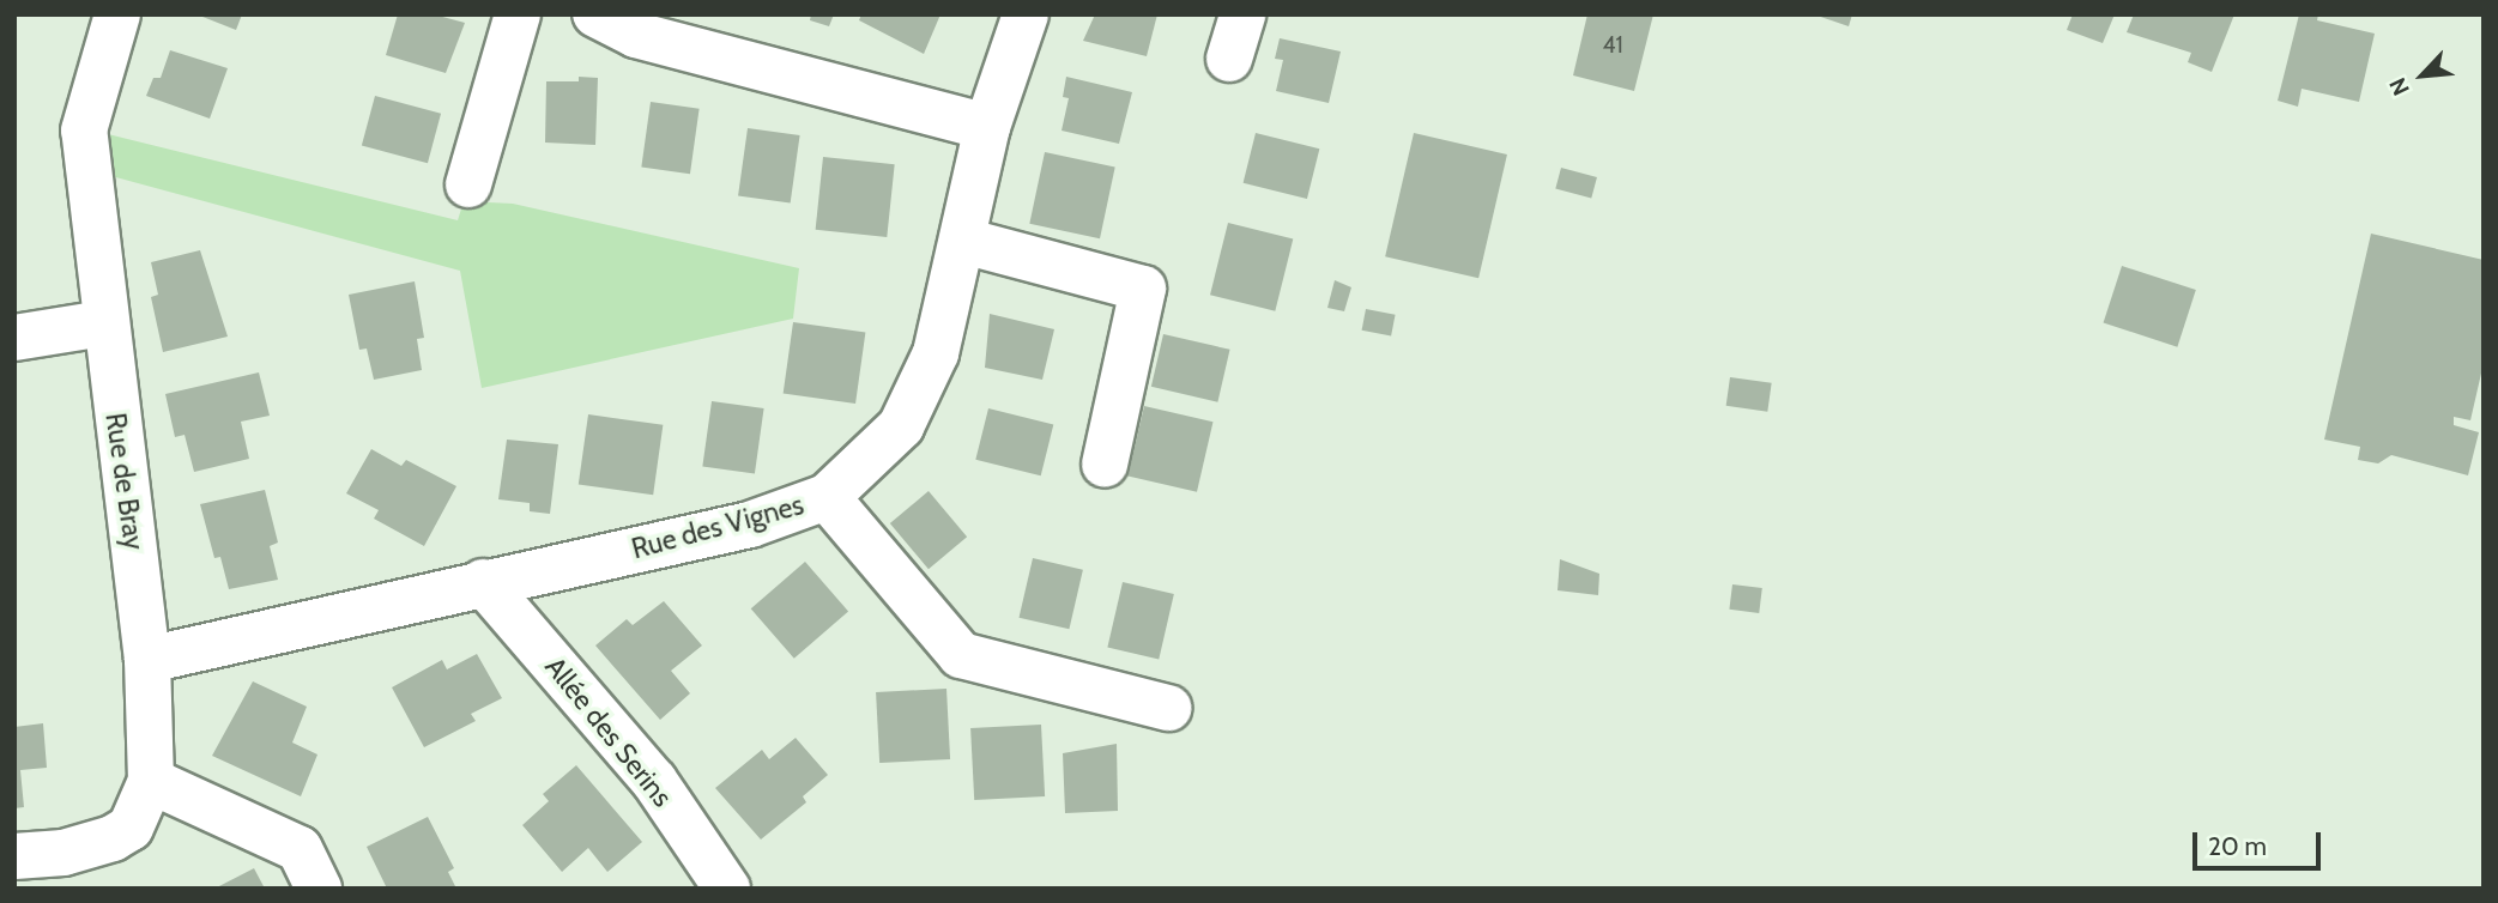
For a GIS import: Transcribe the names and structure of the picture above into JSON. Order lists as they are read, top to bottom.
{
  "streets": {
    "street": ["Rue de Bray", "Rue des Vignes", "Allée des Serins"]
  },
  "crossings": [
    ["Rue de Bray", "Rue des Vignes"],
    ["Rue des Vignes", "Allée des Serins"]
  ],
  "house_numbers": ["41"],
  "scale_bar": "20 m",
  "north": "bottom left"
}
